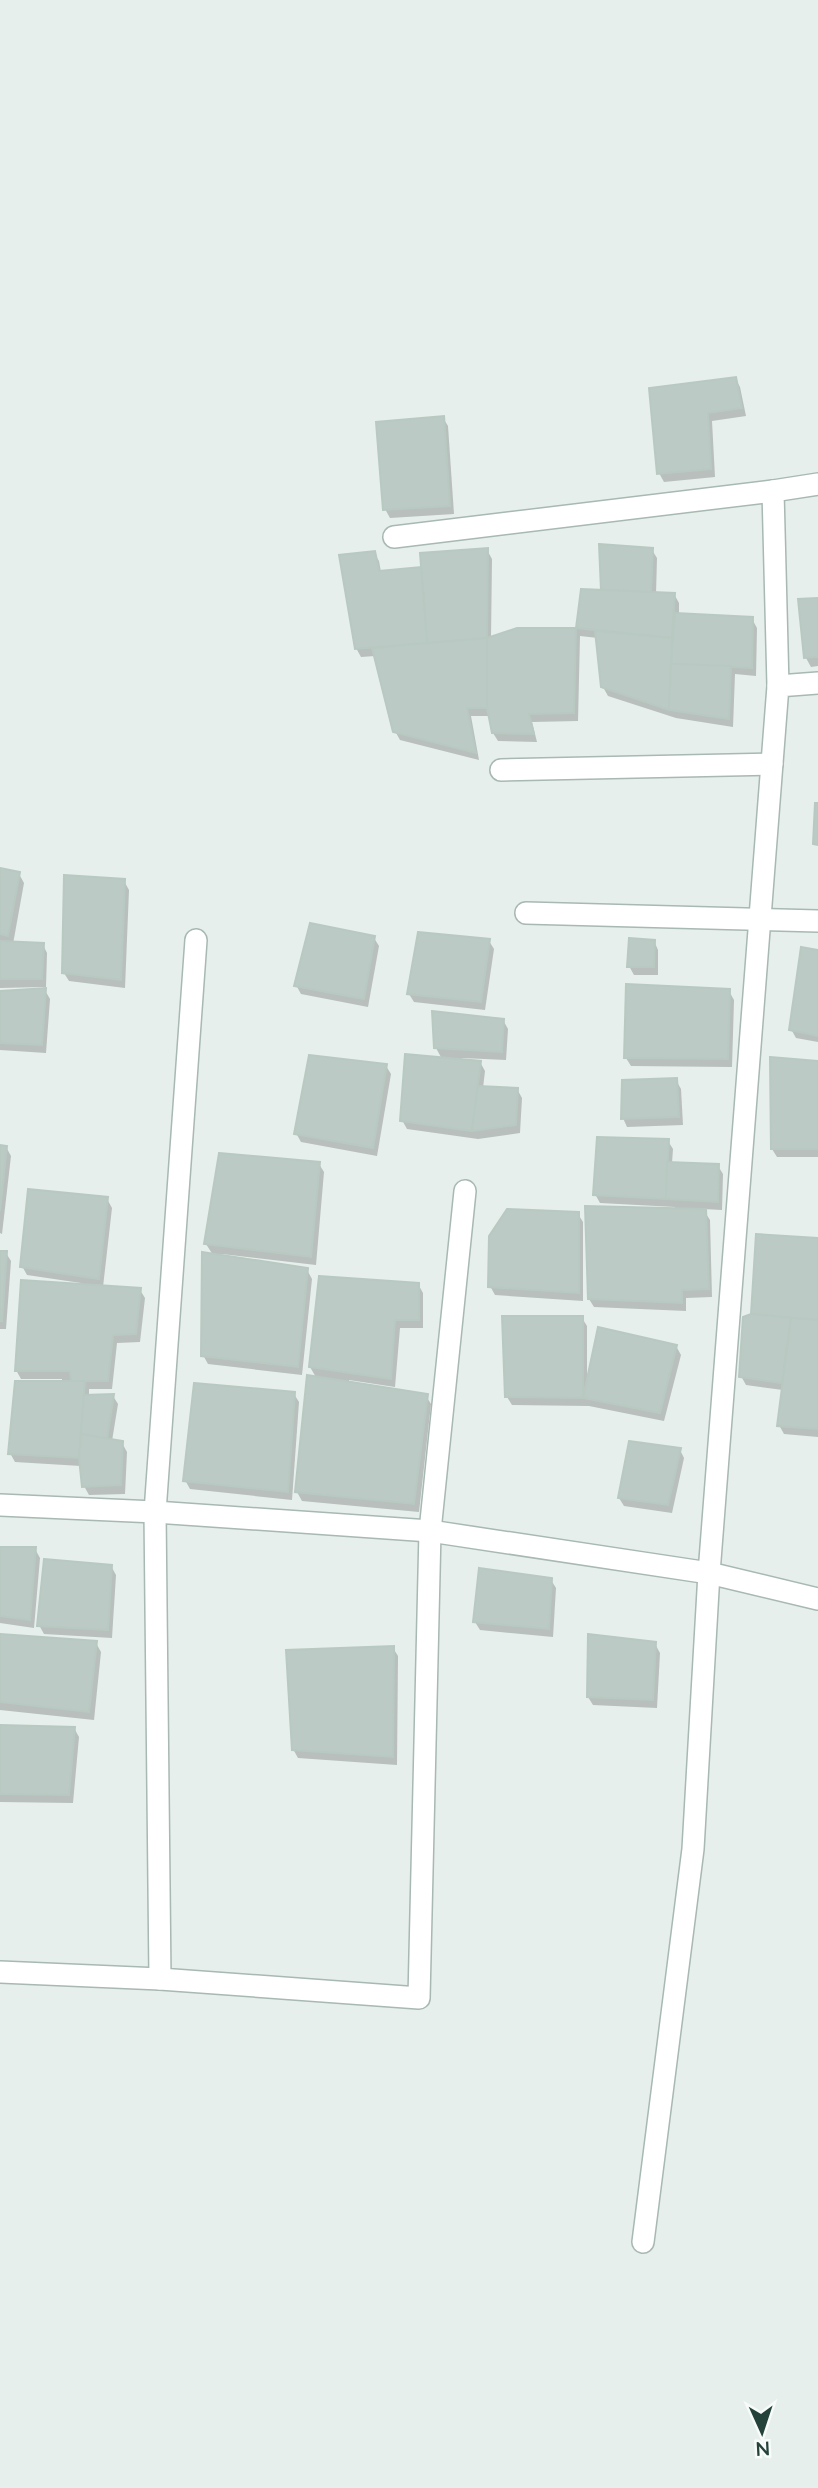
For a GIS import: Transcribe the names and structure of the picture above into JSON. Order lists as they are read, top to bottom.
{
  "north": "bottom"
}
